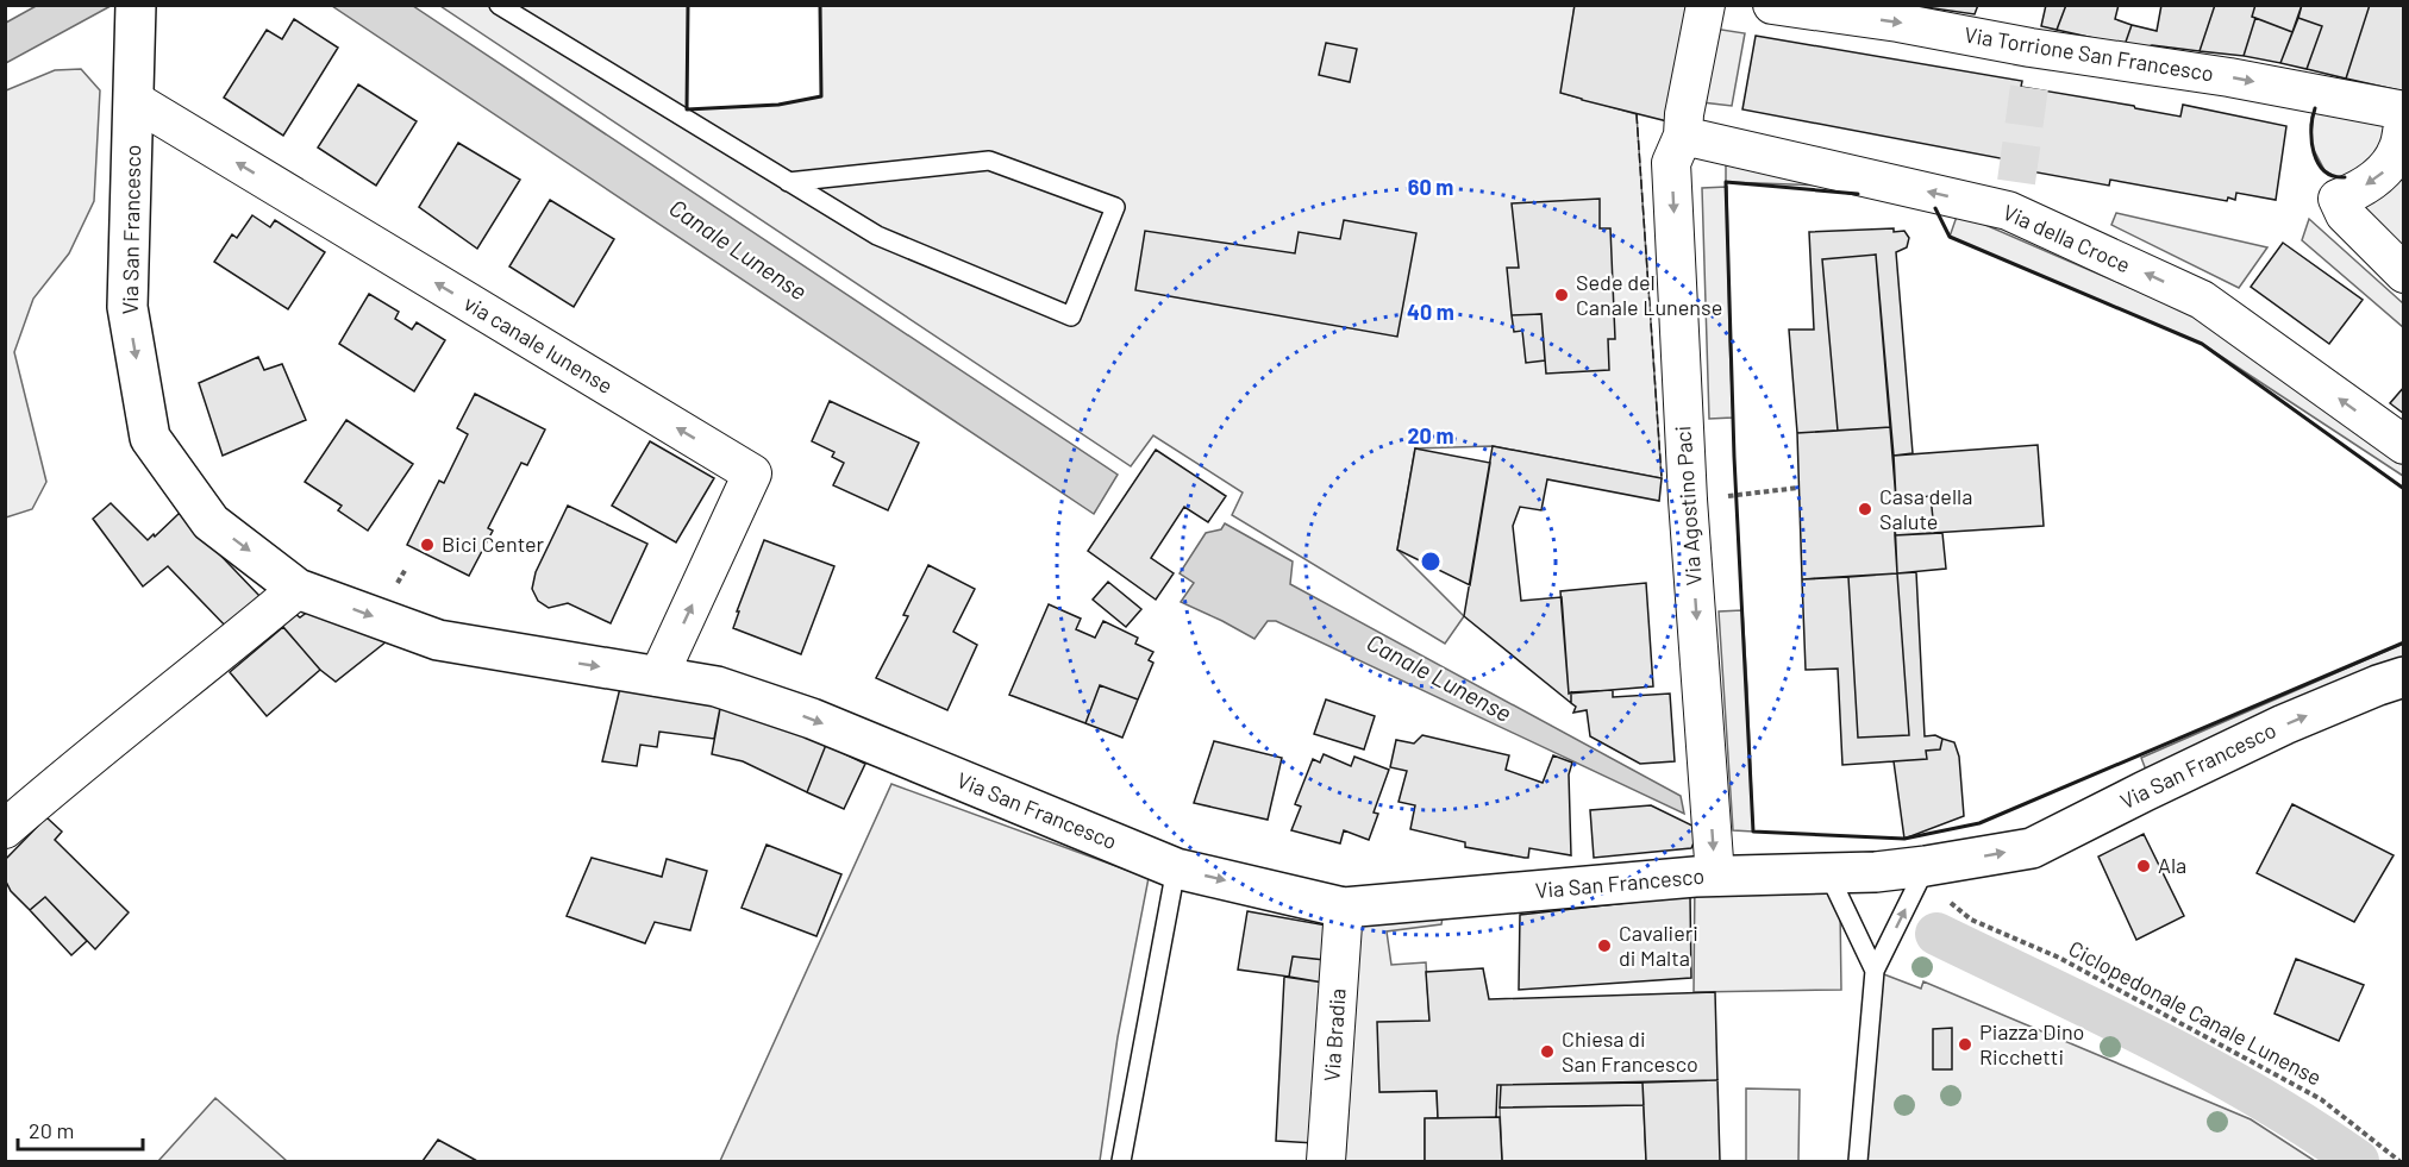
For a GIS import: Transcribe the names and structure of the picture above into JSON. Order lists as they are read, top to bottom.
{
  "streets": {
    "street": [
      "Via Torrione San Francesco",
      "Via San Francesco",
      "Via della Croce",
      "via canale lunense",
      "Via Agostino Paci",
      "Via Bradia"
    ],
    "path": ["Ciclopedonale Canale Lunense"]
  },
  "crossings": [
    ["Via San Francesco", "via canale lunense"],
    ["Via San Francesco", "Via Agostino Paci"],
    ["Via San Francesco", "Via Bradia"],
    ["Via della Croce", "Via Agostino Paci"]
  ],
  "one_way": [
    "Via Torrione San Francesco",
    "Via San Francesco",
    "Via della Croce",
    "via canale lunense",
    "Via Agostino Paci"
  ],
  "water": ["Canale Lunense"],
  "places": [
    "Sede del Canale Lunense",
    "Casa della Salute",
    "Bici Center",
    "Ala",
    "Cavalieri di Malta",
    "Piazza Dino Ricchetti",
    "Chiesa di San Francesco"
  ],
  "scale_bar": "20 m",
  "rings": ["60 m", "40 m", "20 m"]
}
